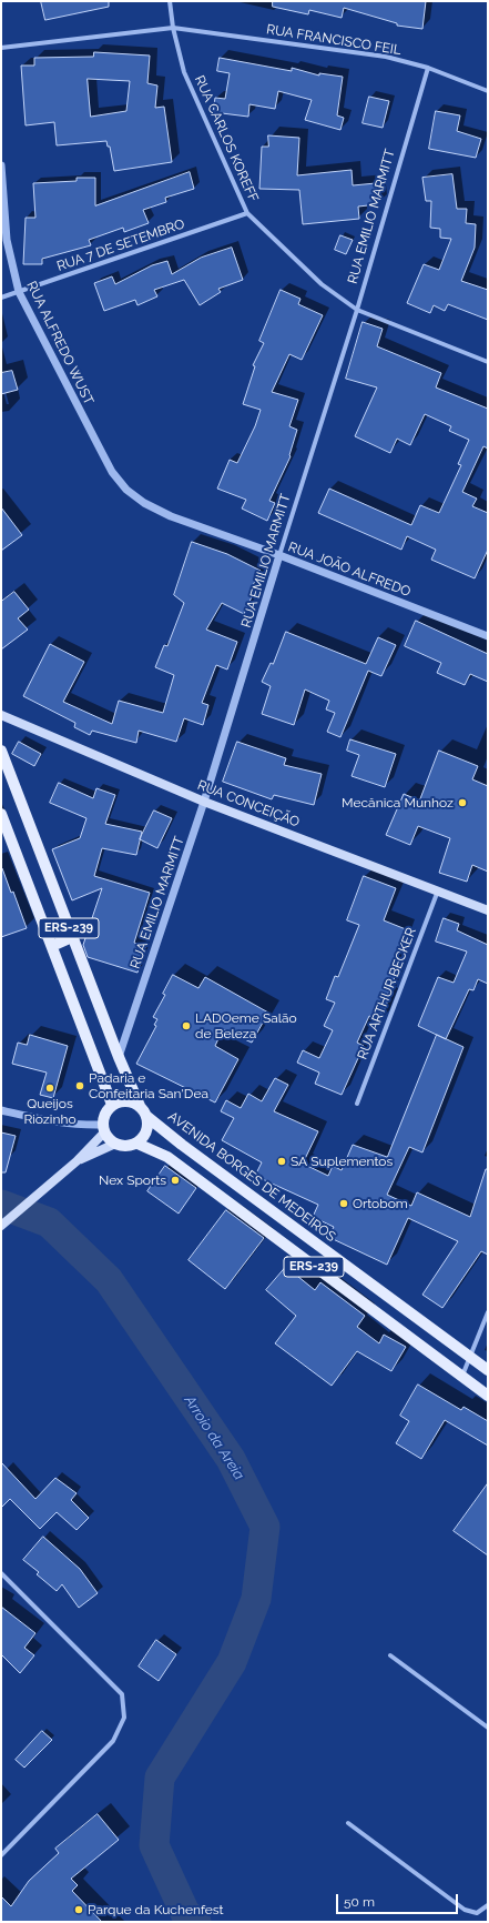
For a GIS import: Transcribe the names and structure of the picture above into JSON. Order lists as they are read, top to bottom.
{
  "streets": {
    "main road": ["RUA CONCEIÇÃO", "ERS-239", "AVENIDA BORGES DE MEDEIROS"],
    "street": [
      "RUA FRANCISCO FEIL",
      "RUA CARLOS KOREFF",
      "RUA EMILIO MARMITT",
      "RUA 7 DE SETEMBRO",
      "RUA ALFREDO WUST",
      "RUA JOÃO ALFREDO",
      "RUA ARTHUR BECKER"
    ]
  },
  "crossings": [
    ["RUA FRANCISCO FEIL", "RUA CARLOS KOREFF"],
    ["RUA FRANCISCO FEIL", "RUA EMILIO MARMITT"],
    ["RUA CARLOS KOREFF", "RUA EMILIO MARMITT"],
    ["RUA CARLOS KOREFF", "RUA 7 DE SETEMBRO"],
    ["RUA EMILIO MARMITT", "RUA JOÃO ALFREDO"],
    ["RUA EMILIO MARMITT", "RUA CONCEIÇÃO"],
    ["RUA EMILIO MARMITT", "ERS-239"],
    ["RUA 7 DE SETEMBRO", "RUA ALFREDO WUST"],
    ["RUA ALFREDO WUST", "RUA JOÃO ALFREDO"],
    ["RUA CONCEIÇÃO", "RUA ARTHUR BECKER"],
    ["ERS-239", "AVENIDA BORGES DE MEDEIROS"]
  ],
  "water": ["Arroio da Areia"],
  "places": [
    "Mecânica Munhoz",
    "LADOeme Salão de Beleza",
    "Padaria e Confeitaria San'Dea",
    "Queijos Riozinho",
    "SA Suplementos",
    "Nex Sports",
    "Ortobom",
    "Parque da Kuchenfest"
  ],
  "scale_bar": "50 m"
}
